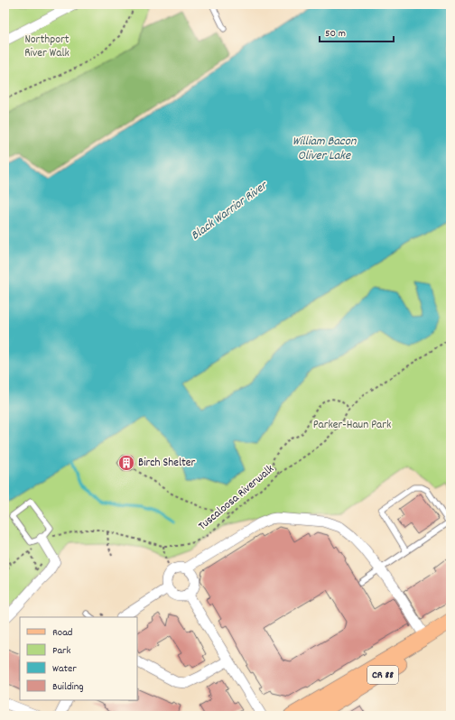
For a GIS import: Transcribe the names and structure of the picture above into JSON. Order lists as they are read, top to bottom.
{
  "streets": {
    "main road": ["CR 88"],
    "path": ["Tuscaloosa Riverwalk"]
  },
  "water": ["William Bacon Oliver Lake", "Black Warrior River"],
  "parks": ["Northport River Walk", "Parker-Haun Park"],
  "places": {
    "building": ["Birch Shelter"]
  },
  "legend": [
    "Road",
    "Park",
    "Water",
    "Building"
  ],
  "scale_bar": "50 m"
}
